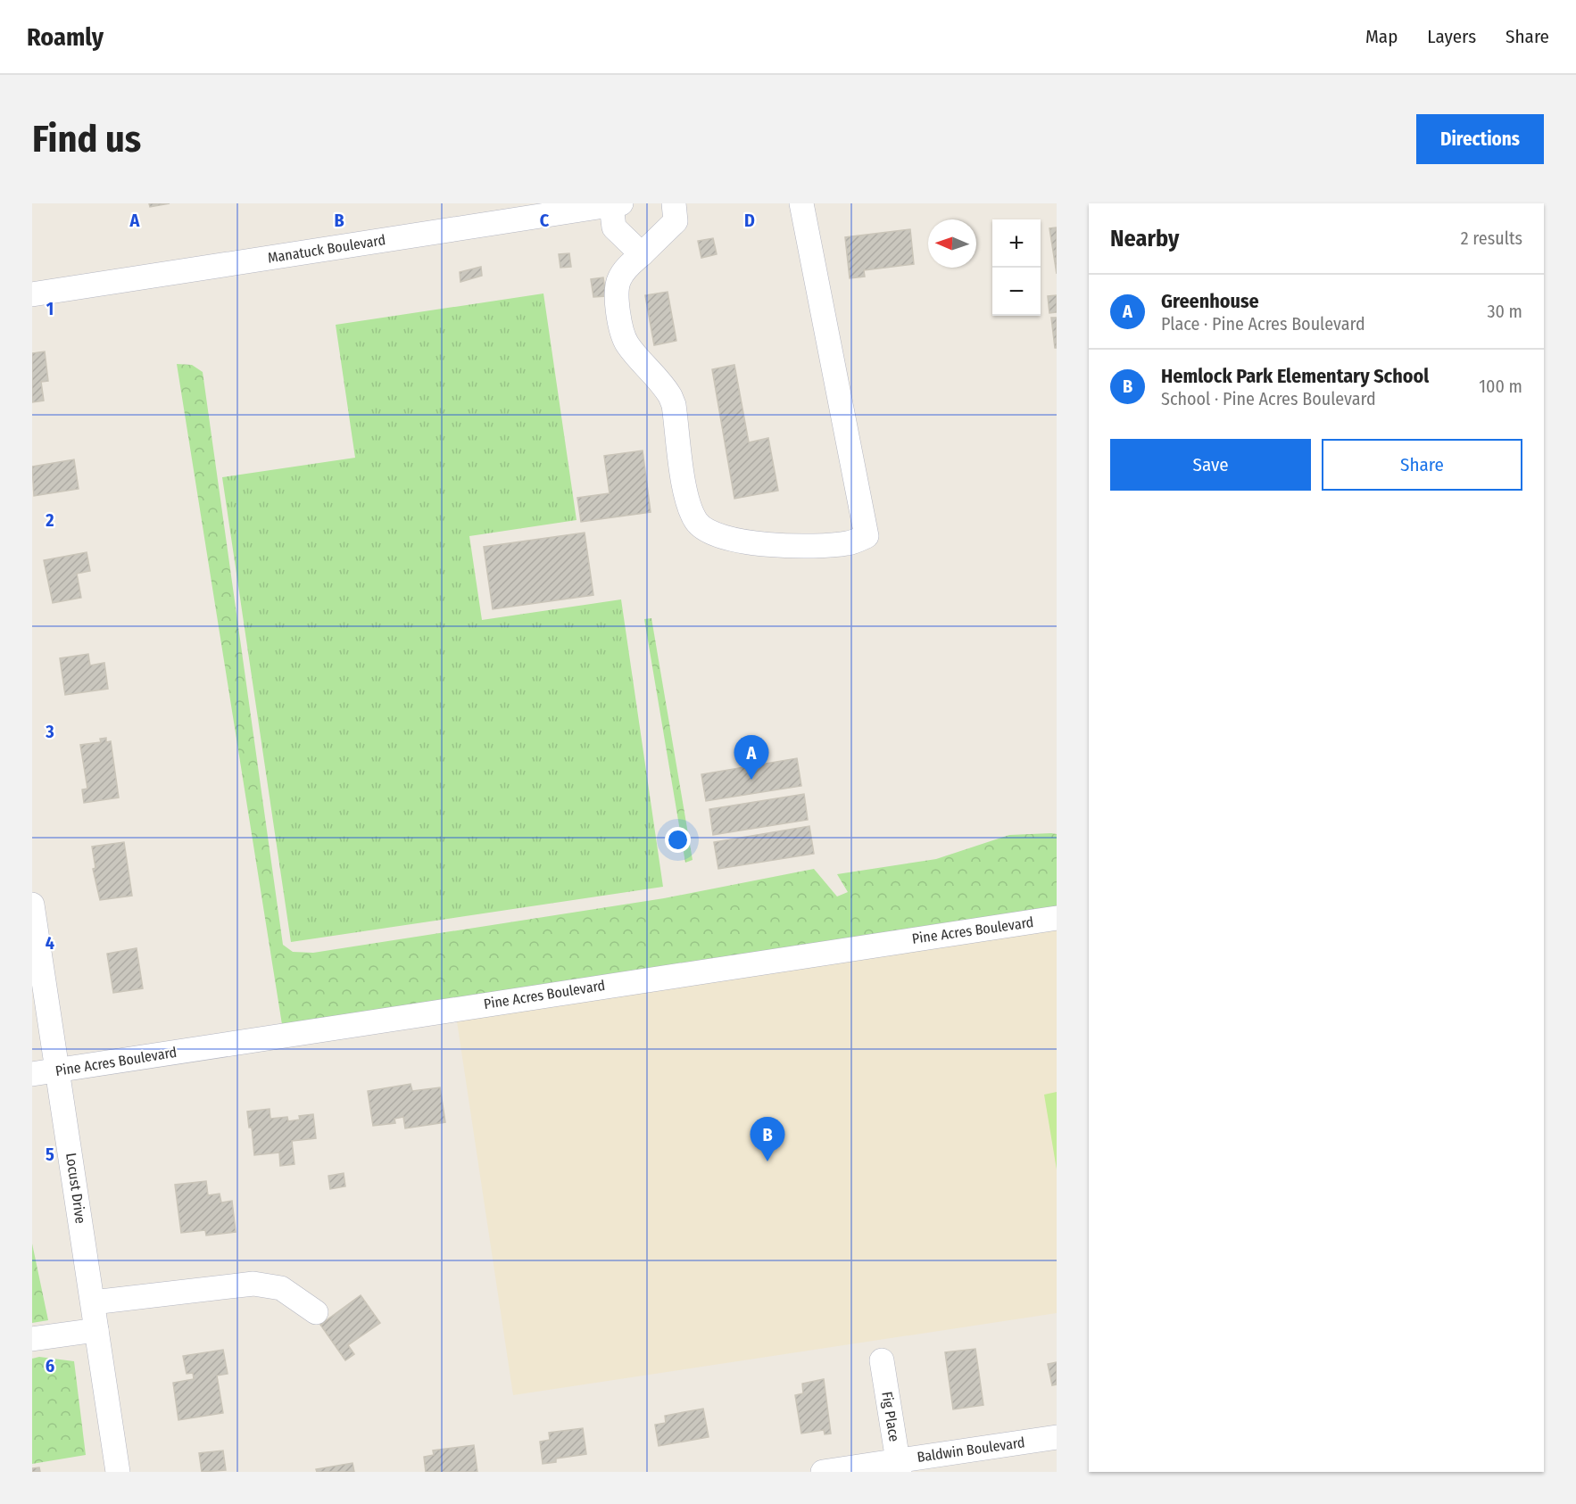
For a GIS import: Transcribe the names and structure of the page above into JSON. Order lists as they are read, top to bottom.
{
  "streets": {
    "street": [
      "Manatuck Boulevard",
      "Pine Acres Boulevard",
      "Locust Drive",
      "Fig Place",
      "Baldwin Boulevard"
    ]
  },
  "crossings": [
    ["Pine Acres Boulevard", "Locust Drive"],
    ["Fig Place", "Baldwin Boulevard"]
  ],
  "north": "left",
  "page": {
    "header": "Roamly",
    "nav": ["Map", "Layers", "Share"],
    "buttons": [
      "Directions",
      ["Save", "Share"]
    ],
    "title": "Find us",
    "heading": ["Nearby", "2 results"],
    "map_buttons": ["+", "−"],
    "list": [
      {
        "mark": "A",
        "name": "Greenhouse",
        "note": "Place · Pine Acres Boulevard",
        "value": "30 m"
      },
      {
        "mark": "B",
        "name": "Hemlock Park Elementary School",
        "note": "School · Pine Acres Boulevard",
        "value": "100 m"
      }
    ],
    "pins": ["A", "B"]
  },
  "grid": {
    "columns": [
      "A",
      "B",
      "C",
      "D"
    ],
    "rows": [
      "1",
      "2",
      "3",
      "4",
      "5",
      "6"
    ]
  }
}
